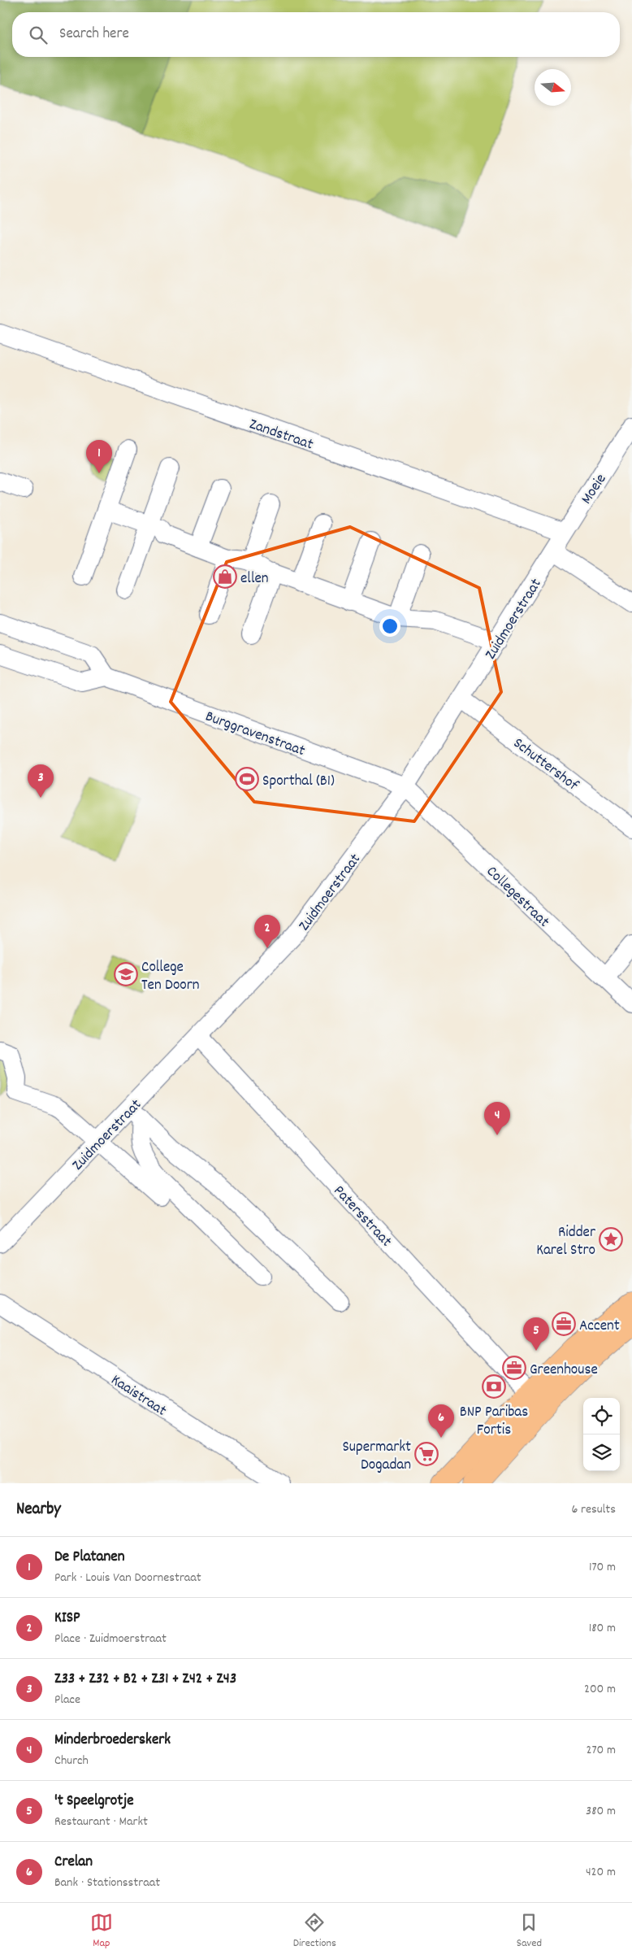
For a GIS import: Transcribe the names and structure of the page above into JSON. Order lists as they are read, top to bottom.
{
  "streets": {
    "street": [
      "Zandstraat",
      "Moeie",
      "Zuidmoerstraat",
      "Burggravenstraat",
      "Schuttershof",
      "Collegestraat",
      "Patersstraat",
      "Kaaistraat"
    ]
  },
  "crossings": [
    ["Zandstraat", "Moeie"],
    ["Moeie", "Zuidmoerstraat"],
    ["Zuidmoerstraat", "Burggravenstraat"],
    ["Zuidmoerstraat", "Schuttershof"],
    ["Zuidmoerstraat", "Collegestraat"],
    ["Zuidmoerstraat", "Patersstraat"],
    ["Burggravenstraat", "Collegestraat"]
  ],
  "places": {
    "shop": ["ellen"],
    "sports": ["Sporthal (B1)"],
    "school or university": ["College Ten Doorn"],
    "place": ["Ridder Karel Stro"],
    "office": ["Accent", "Greenhouse"],
    "bank": ["BNP Paribas Fortis"],
    "supermarket": ["Supermarkt Dogadan"]
  },
  "north": "right",
  "page": {
    "search": "Search here",
    "pins": [
      "1",
      "3",
      "2",
      "4",
      "5",
      "6"
    ],
    "heading": ["Nearby", "6 results"],
    "list": [
      {
        "mark": "1",
        "name": "De Platanen",
        "note": "Park · Louis Van Doornestraat",
        "value": "170 m"
      },
      {
        "mark": "2",
        "name": "KISP",
        "note": "Place · Zuidmoerstraat",
        "value": "180 m"
      },
      {
        "mark": "3",
        "name": "Z33 + Z32 + B2 + Z31 + Z42 + Z43",
        "note": "Place",
        "value": "200 m"
      },
      {
        "mark": "4",
        "name": "Minderbroederskerk",
        "note": "Church",
        "value": "270 m"
      },
      {
        "mark": "5",
        "name": "'t Speelgrotje",
        "note": "Restaurant · Markt",
        "value": "380 m"
      },
      {
        "mark": "6",
        "name": "Crelan",
        "note": "Bank · Stationsstraat",
        "value": "420 m"
      }
    ],
    "nav": ["Map", "Directions", "Saved"]
  }
}
